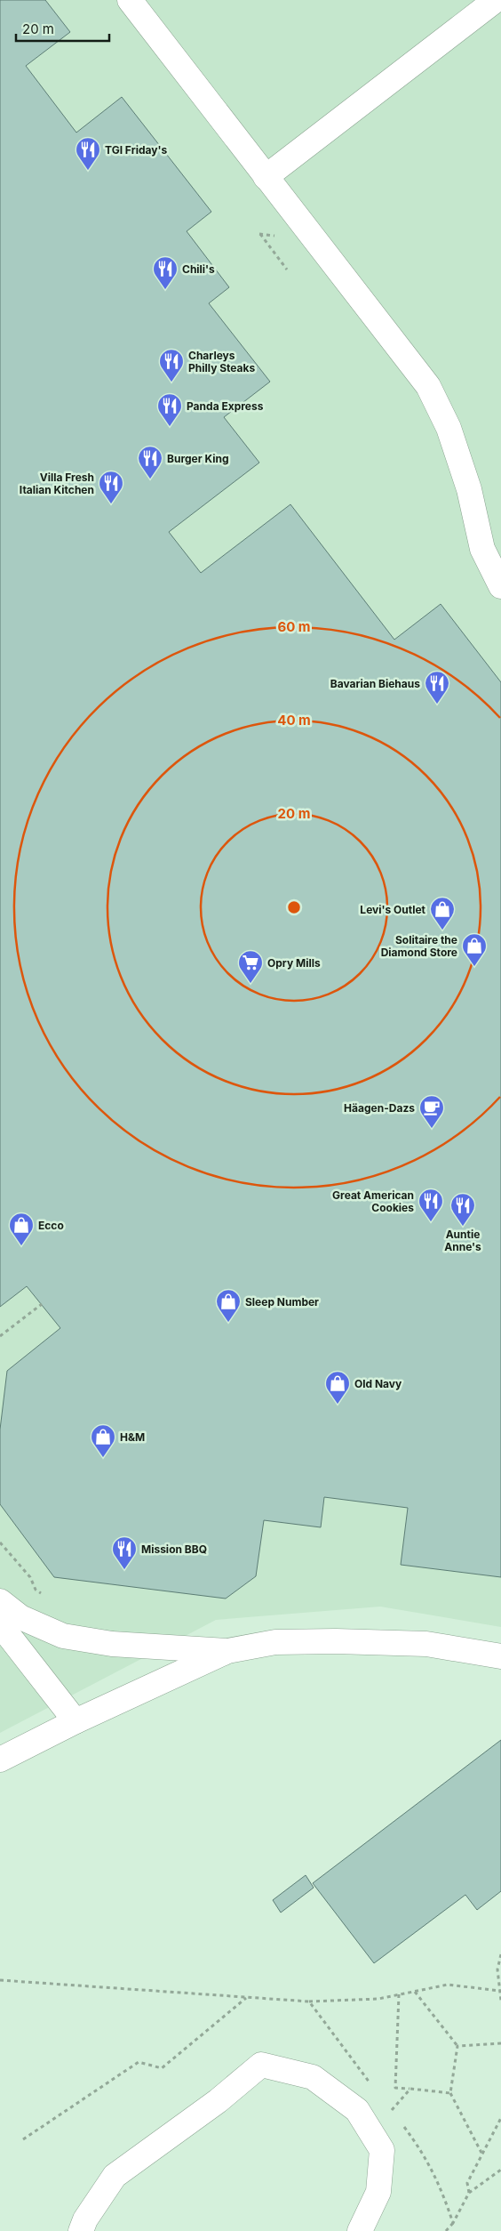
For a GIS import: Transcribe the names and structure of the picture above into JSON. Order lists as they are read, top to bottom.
{
  "places": {
    "restaurant": [
      "TGI Friday's",
      "Chili's",
      "Charleys Philly Steaks",
      "Panda Express",
      "Burger King",
      "Villa Fresh Italian Kitchen",
      "Bavarian Biehaus",
      "Great American Cookies",
      "Auntie Anne's",
      "Mission BBQ"
    ],
    "shop": [
      "Levi's Outlet",
      "Solitaire the Diamond Store",
      "Ecco",
      "Sleep Number",
      "Old Navy",
      "H&M"
    ],
    "supermarket": ["Opry Mills"],
    "cafe": ["Häagen-Dazs"]
  },
  "scale_bar": "20 m",
  "rings": ["60 m", "40 m", "20 m"]
}
